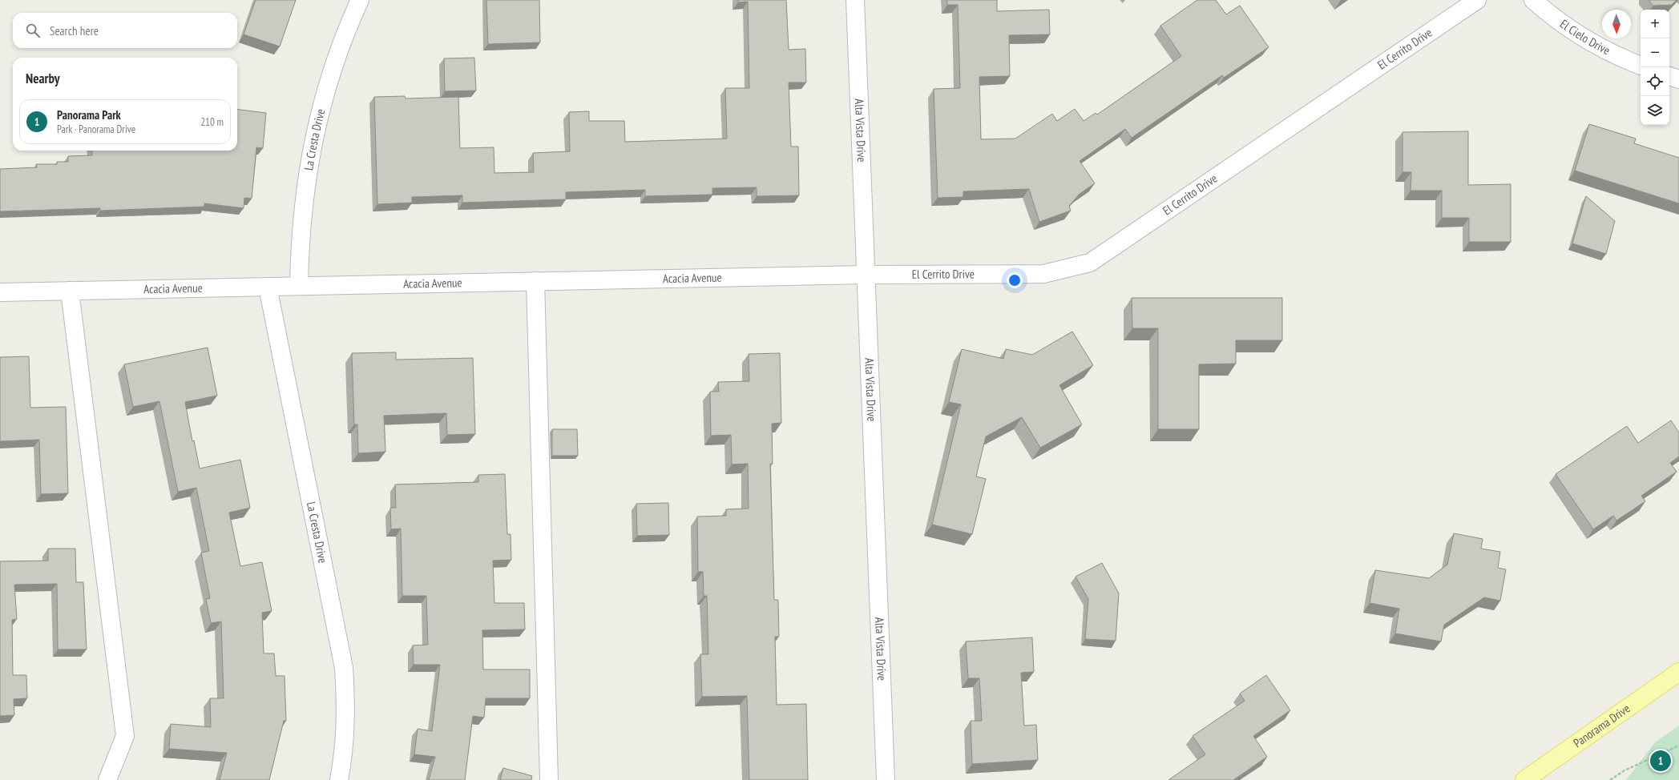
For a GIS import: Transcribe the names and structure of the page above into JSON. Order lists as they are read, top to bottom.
{
  "streets": {
    "main road": ["Panorama Drive"],
    "street": [
      "El Cielo Drive",
      "El Cerrito Drive",
      "Alta Vista Drive",
      "La Cresta Drive",
      "Acacia Avenue"
    ]
  },
  "crossings": [
    ["El Cerrito Drive", "Alta Vista Drive"],
    ["El Cerrito Drive", "Acacia Avenue"],
    ["Alta Vista Drive", "Acacia Avenue"],
    ["La Cresta Drive", "Acacia Avenue"]
  ],
  "north": "bottom",
  "page": {
    "map_buttons": ["+", "−"],
    "search": "Search here",
    "heading": "Nearby",
    "list": [
      {
        "mark": "1",
        "name": "Panorama Park",
        "note": "Park · Panorama Drive",
        "value": "210 m"
      }
    ],
    "pins": "1"
  }
}
